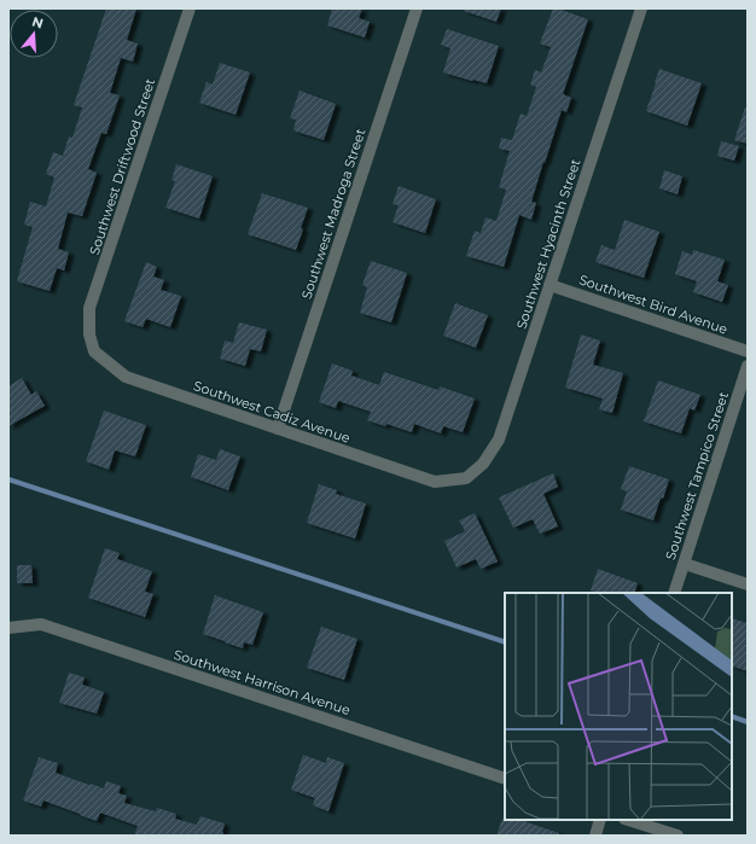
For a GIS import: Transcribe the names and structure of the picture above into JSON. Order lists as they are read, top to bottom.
{
  "streets": {
    "street": [
      "Southwest Driftwood Street",
      "Southwest Madroga Street",
      "Southwest Hyacinth Street",
      "Southwest Bird Avenue",
      "Southwest Cadiz Avenue",
      "Southwest Tampico Street",
      "Southwest Harrison Avenue"
    ]
  },
  "crossings": [
    ["Southwest Driftwood Street", "Southwest Cadiz Avenue"],
    ["Southwest Madroga Street", "Southwest Cadiz Avenue"],
    ["Southwest Hyacinth Street", "Southwest Bird Avenue"],
    ["Southwest Hyacinth Street", "Southwest Cadiz Avenue"]
  ],
  "north": "top"
}
